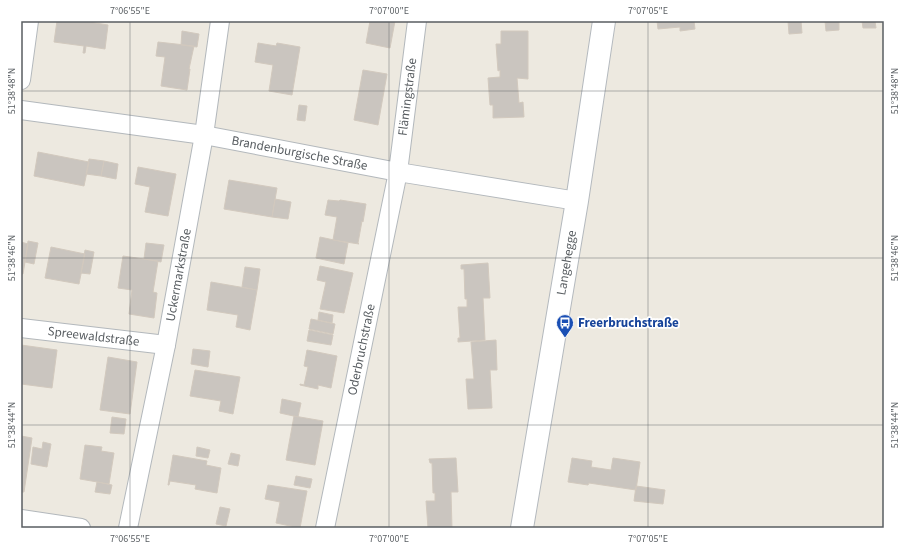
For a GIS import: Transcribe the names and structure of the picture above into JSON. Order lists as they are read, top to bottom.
{
  "streets": {
    "street": [
      "Flämingstraße",
      "Brandenburgische Straße",
      "Langehegge",
      "Uckermarkstraße",
      "Spreewaldstraße",
      "Oderbruchstraße"
    ]
  },
  "crossings": [
    ["Flämingstraße", "Brandenburgische Straße"],
    ["Flämingstraße", "Oderbruchstraße"],
    ["Brandenburgische Straße", "Langehegge"],
    ["Brandenburgische Straße", "Uckermarkstraße"],
    ["Brandenburgische Straße", "Oderbruchstraße"],
    ["Uckermarkstraße", "Spreewaldstraße"]
  ],
  "places": {
    "bus stop": ["Freerbruchstraße"]
  },
  "coordinates": [
    "7°06'55\"E",
    "7°07'00\"E",
    "7°07'05\"E",
    "51°38'48\"N",
    "51°38'46\"N",
    "51°38'44\"N"
  ]
}
